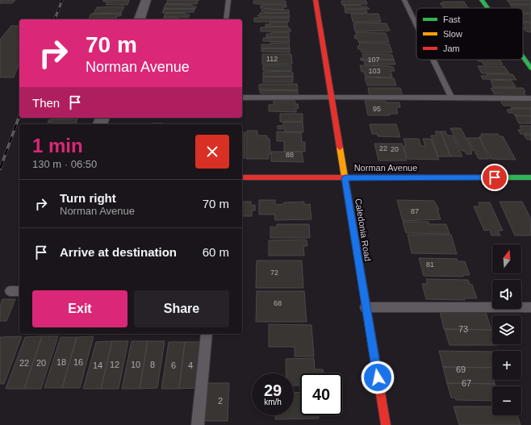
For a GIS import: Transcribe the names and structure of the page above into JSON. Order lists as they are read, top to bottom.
{
  "streets": {
    "street": ["Norman Avenue", "Caledonia Road"]
  },
  "crossings": [
    ["Norman Avenue", "Caledonia Road"]
  ],
  "house_numbers": [
    "112",
    "107",
    "103",
    "95",
    "22",
    "20",
    "88",
    "87",
    "81",
    "72",
    "68",
    "73",
    "18",
    "16",
    "22",
    "20",
    "12",
    "10",
    "8",
    "14",
    "6",
    "4",
    "69",
    "67",
    "2"
  ],
  "legend": ["Fast", "Slow", "Jam"],
  "north": "top",
  "page": {
    "turn": ["70 m", "Norman Avenue"],
    "then": "Then",
    "heading": ["1 min", "130 m · 06:50"],
    "list": [
      {
        "name": "Turn right",
        "note": "Norman Avenue",
        "value": "70 m"
      },
      {
        "name": "Arrive at destination",
        "value": "60 m"
      }
    ],
    "map_buttons": ["+", "−"],
    "buttons": ["Exit", "Share"],
    "speed": "29 km/h",
    "limit": "40"
  }
}
